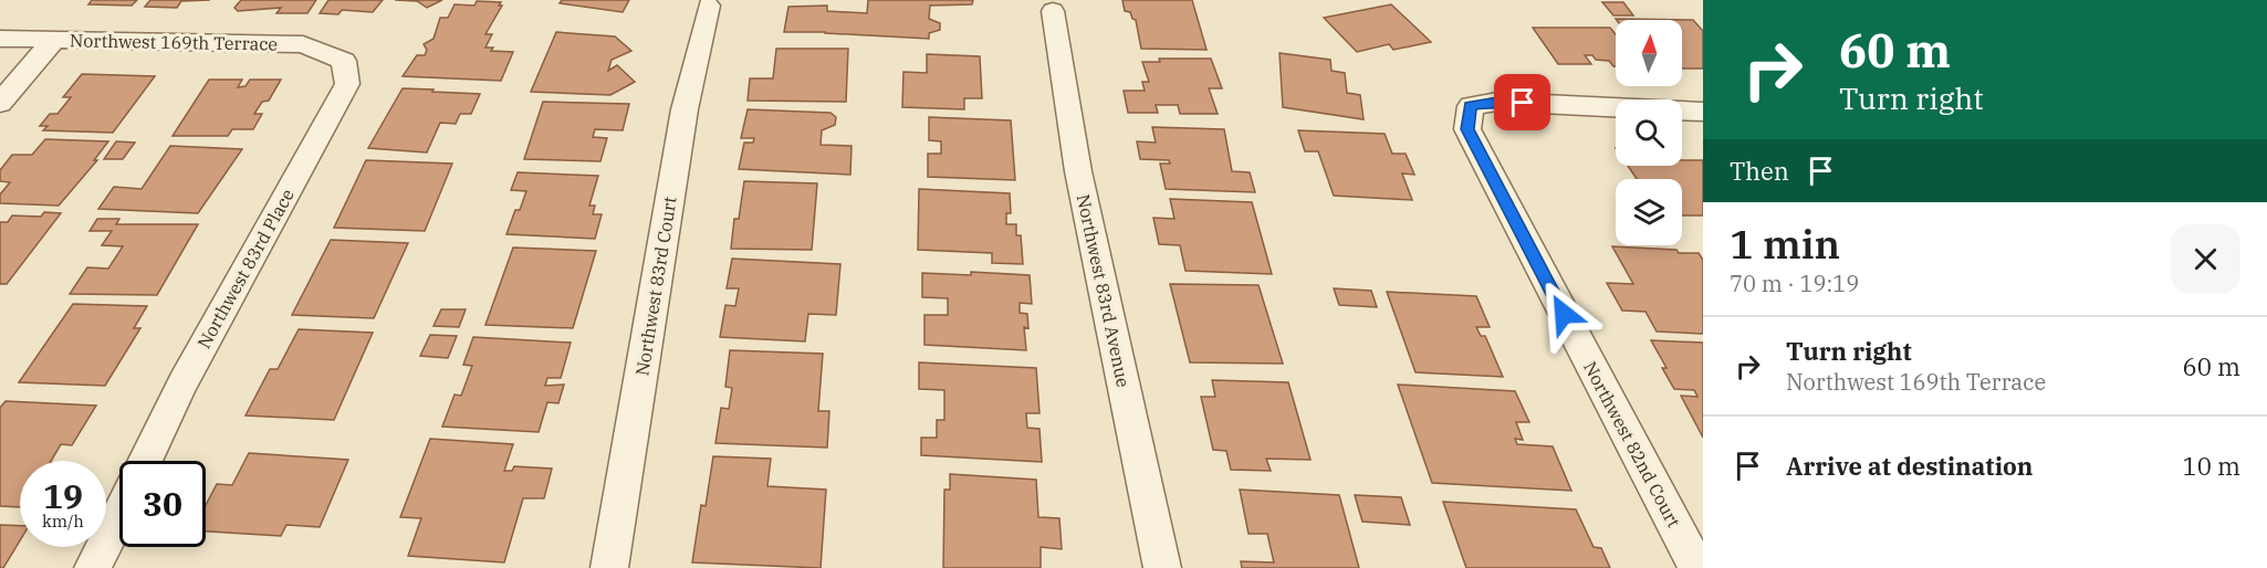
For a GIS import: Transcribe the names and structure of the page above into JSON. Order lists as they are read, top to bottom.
{
  "streets": {
    "street": [
      "Northwest 169th Terrace",
      "Northwest 83rd Place",
      "Northwest 83rd Court",
      "Northwest 83rd Avenue",
      "Northwest 82nd Court"
    ]
  },
  "crossings": [
    ["Northwest 169th Terrace", "Northwest 83rd Place"]
  ],
  "north": "top",
  "page": {
    "turn": ["60 m", "Turn right"],
    "then": "Then",
    "heading": ["1 min", "70 m · 19:19"],
    "list": [
      {
        "name": "Turn right",
        "note": "Northwest 169th Terrace",
        "value": "60 m"
      },
      {
        "name": "Arrive at destination",
        "value": "10 m"
      }
    ],
    "speed": "19 km/h",
    "limit": "30"
  }
}
